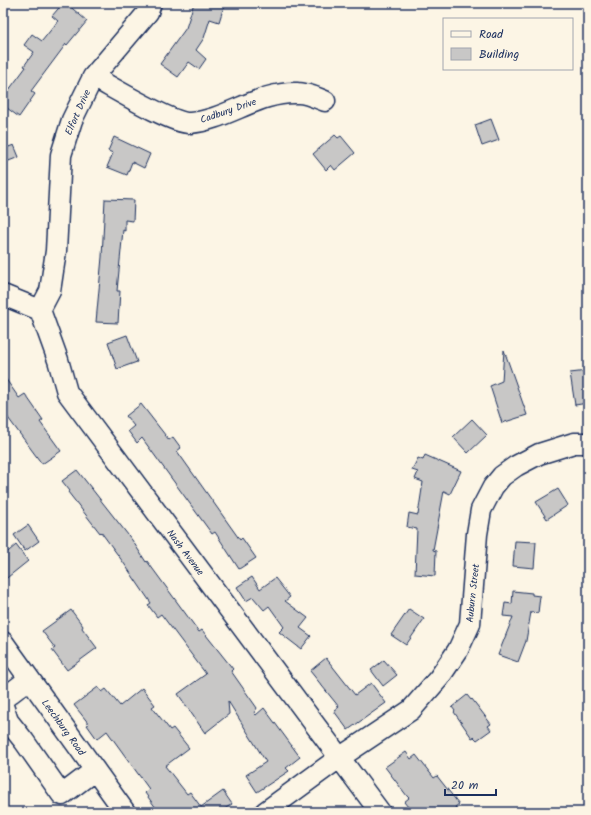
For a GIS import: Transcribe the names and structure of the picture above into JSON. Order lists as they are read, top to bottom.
{
  "streets": {
    "street": [
      "Cadbury Drive",
      "Elfort Drive",
      "Nash Avenue",
      "Auburn Street",
      "Leechburg Road"
    ]
  },
  "crossings": [
    ["Cadbury Drive", "Elfort Drive"],
    ["Elfort Drive", "Nash Avenue"],
    ["Nash Avenue", "Auburn Street"]
  ],
  "legend": ["Road", "Building"],
  "scale_bar": "20 m"
}
